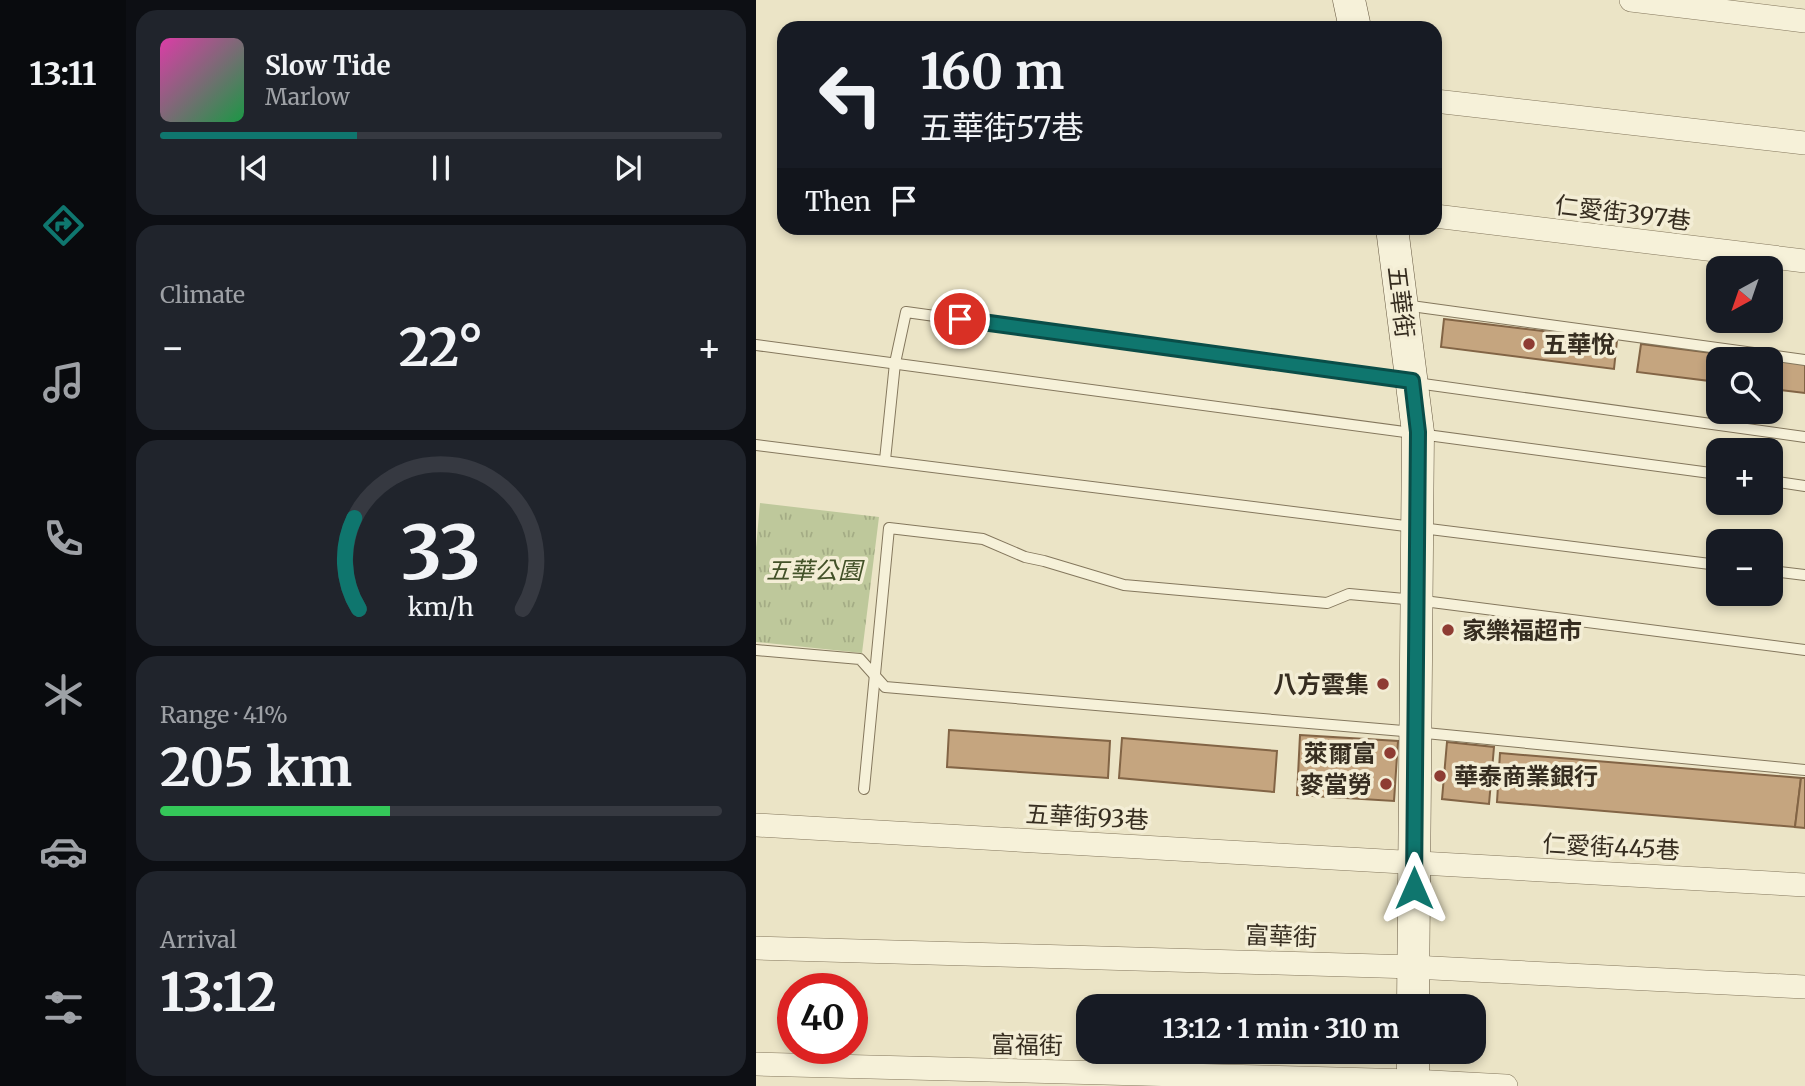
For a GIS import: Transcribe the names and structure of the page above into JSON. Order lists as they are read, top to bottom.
{
  "streets": {
    "street": [
      "仁愛街397巷",
      "五華街",
      "五華街93巷",
      "仁愛街445巷",
      "富華街",
      "富福街"
    ]
  },
  "crossings": [
    ["五華街", "五華街93巷"],
    ["五華街", "仁愛街445巷"],
    ["五華街", "富華街"],
    ["五華街93巷", "仁愛街445巷"]
  ],
  "parks": ["五華公園"],
  "places": [
    "五華悅",
    "家樂福超市",
    "八方雲集",
    "萊爾富",
    "華泰商業銀行",
    "麥當勞"
  ],
  "north": "bottom left",
  "page": {
    "tabs": "13:11",
    "turn": ["160 m", "五華街57巷"],
    "song": ["Slow Tide", "Marlow"],
    "then": "Then",
    "tile": [
      "Climate",
      ["Range · 41%", "205 km"],
      ["Arrival", "13:12"]
    ],
    "map_buttons": ["+", "−"],
    "heat": ["−", "22°", "+"],
    "limit": "40",
    "trip": "13:12 · 1 min · 310 m",
    "gauge": ["33", "km/h"]
  }
}
